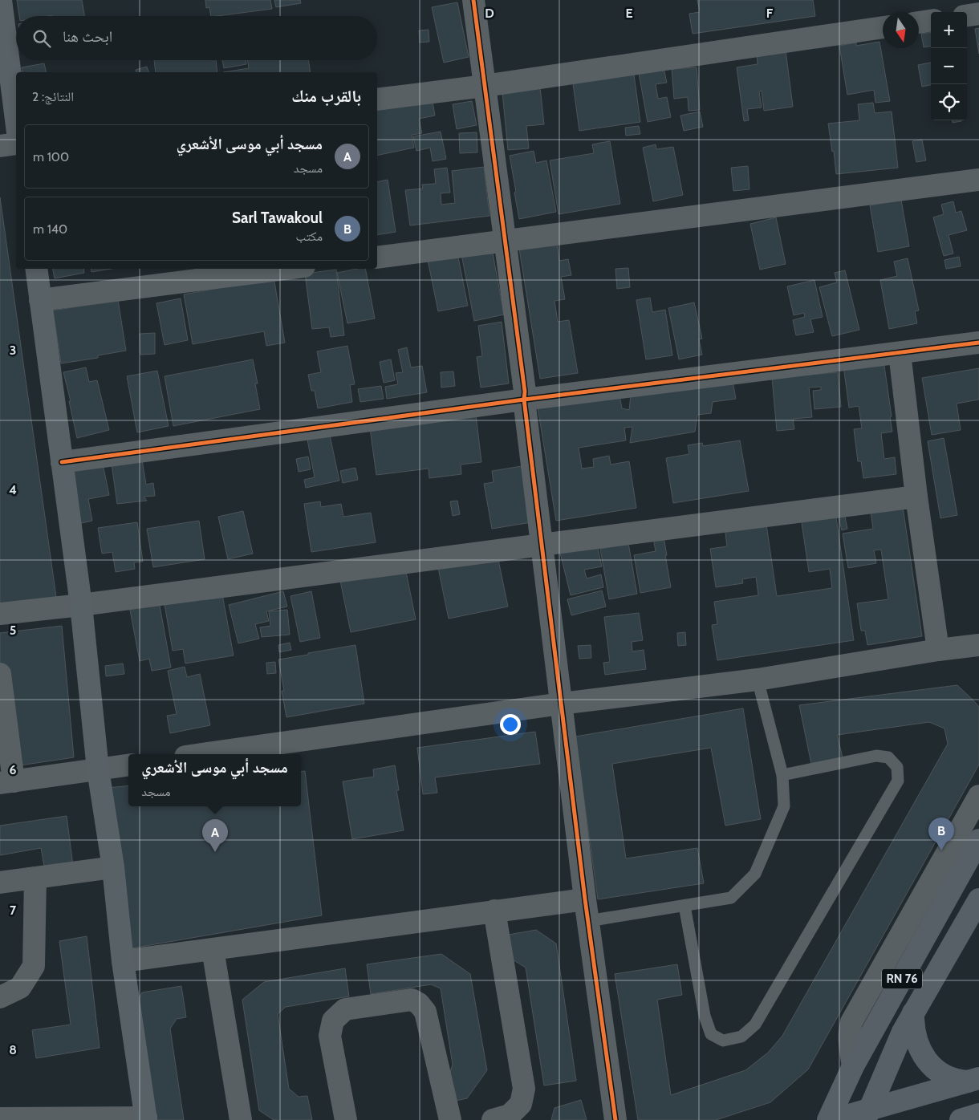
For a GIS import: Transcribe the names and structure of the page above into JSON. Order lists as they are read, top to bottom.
{
  "streets": {
    "main road": ["RN 76"]
  },
  "north": "bottom",
  "page": {
    "map_buttons": ["+", "−"],
    "search": "ابحث هنا",
    "heading": ["بالقرب منك", "النتائج: 2"],
    "list": [
      {
        "mark": "A",
        "name": "مسجد أبي موسى الأشعري",
        "note": "مسجد",
        "value": "100 m"
      },
      {
        "mark": "B",
        "name": "Sarl Tawakoul",
        "note": "مكتب",
        "value": "140 m"
      }
    ],
    "popup": ["مسجد أبي موسى الأشعري", "مسجد"],
    "pins": ["B", "A"]
  },
  "grid": {
    "columns": ["D", "E", "F"],
    "rows": [
      "3",
      "4",
      "5",
      "6",
      "7",
      "8"
    ]
  }
}
